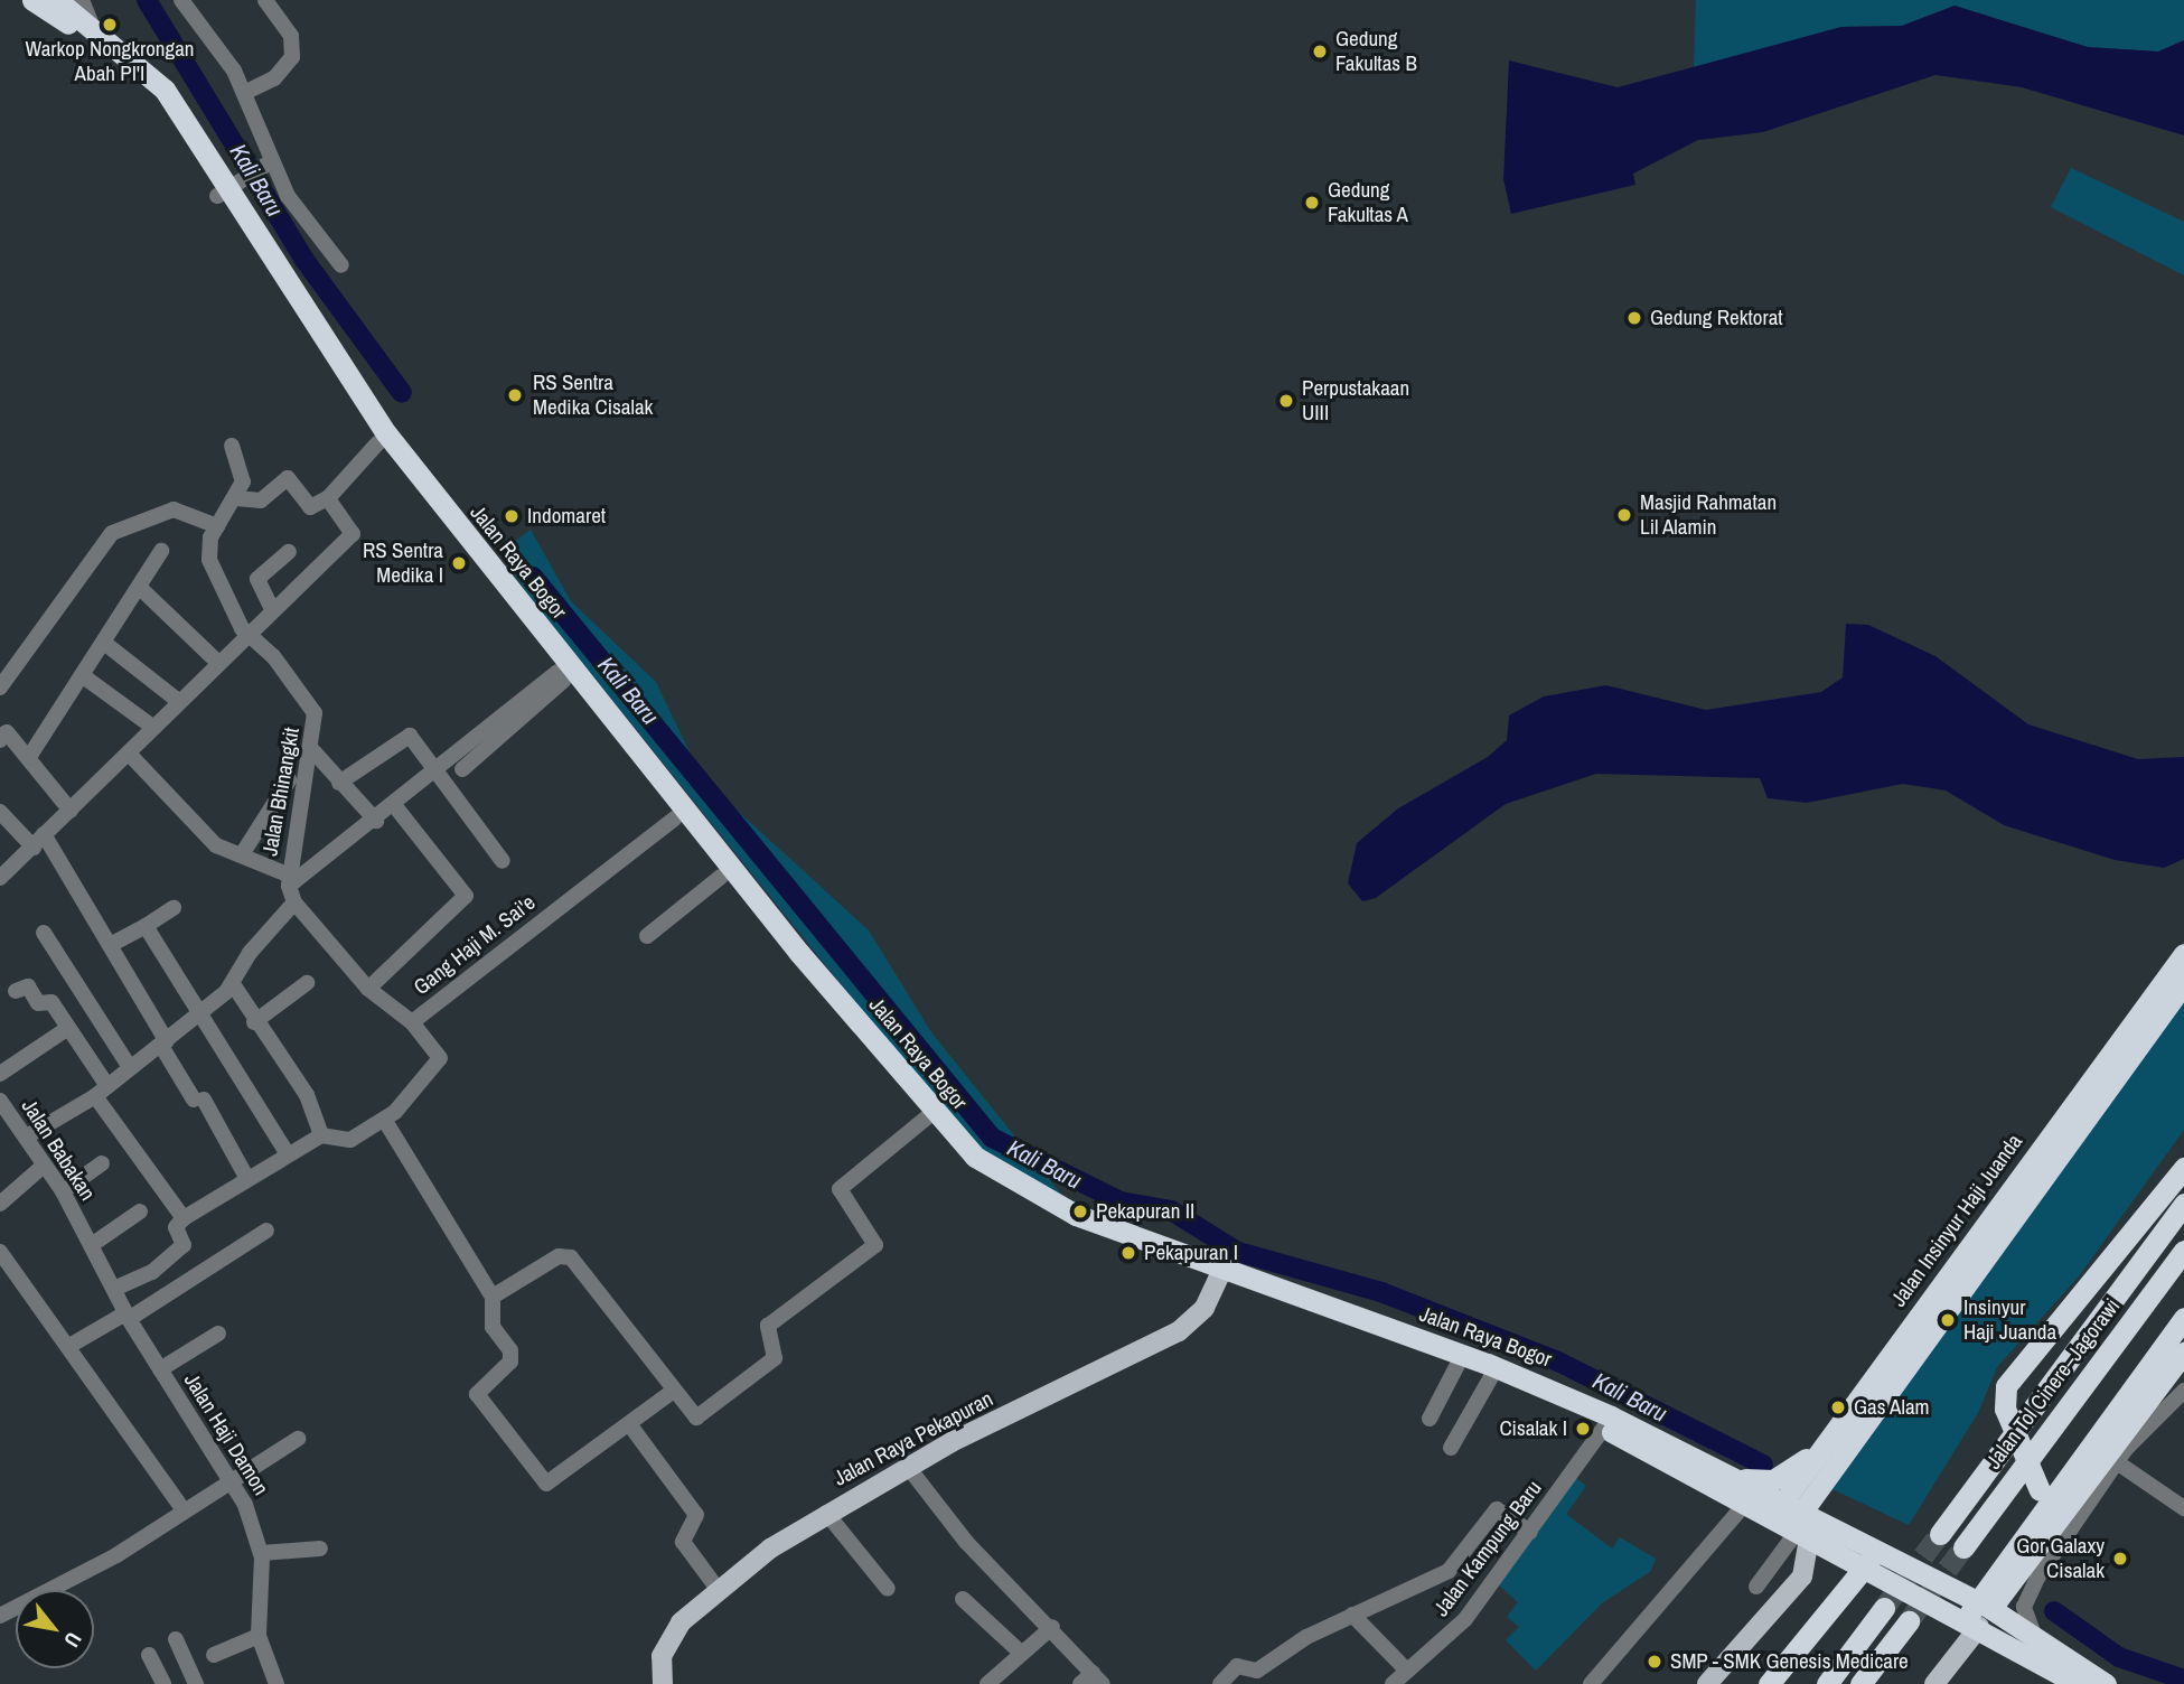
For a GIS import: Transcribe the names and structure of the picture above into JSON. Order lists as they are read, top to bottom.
{
  "streets": {
    "highway": ["Jalan Raya Bogor", "Jalan Insinyur Haji Juanda", "Jalan Tol Cinere–Jagorawi"],
    "main road": ["Jalan Raya Pekapuran"],
    "street": [
      "Jalan Bhinangkit",
      "Gang Haji M. Sai'e",
      "Jalan Babakan",
      "Jalan Haji Damon",
      "Jalan Kampung Baru"
    ]
  },
  "crossings": [
    ["Jalan Raya Bogor", "Gang Haji M. Sai'e"],
    ["Jalan Raya Bogor", "Jalan Insinyur Haji Juanda"],
    ["Jalan Raya Bogor", "Jalan Raya Pekapuran"],
    ["Jalan Raya Bogor", "Jalan Kampung Baru"],
    ["Jalan Bhinangkit", "Gang Haji M. Sai'e"],
    ["Jalan Babakan", "Jalan Haji Damon"]
  ],
  "water": ["Kali Baru"],
  "places": [
    "Warkop Nongkrongan Abah PI'I",
    "Gedung Fakultas B",
    "Gedung Fakultas A",
    "Gedung Rektorat",
    "RS Sentra Medika Cisalak",
    "Perpustakaan UIII",
    "Masjid Rahmatan Lil Alamin",
    "Indomaret",
    "RS Sentra Medika I",
    "Pekapuran II",
    "Pekapuran I",
    "Insinyur Haji Juanda",
    "Gas Alam",
    "Cisalak I",
    "Gor Galaxy Cisalak",
    "SMP - SMK Genesis Medicare"
  ],
  "north": "bottom right"
}
